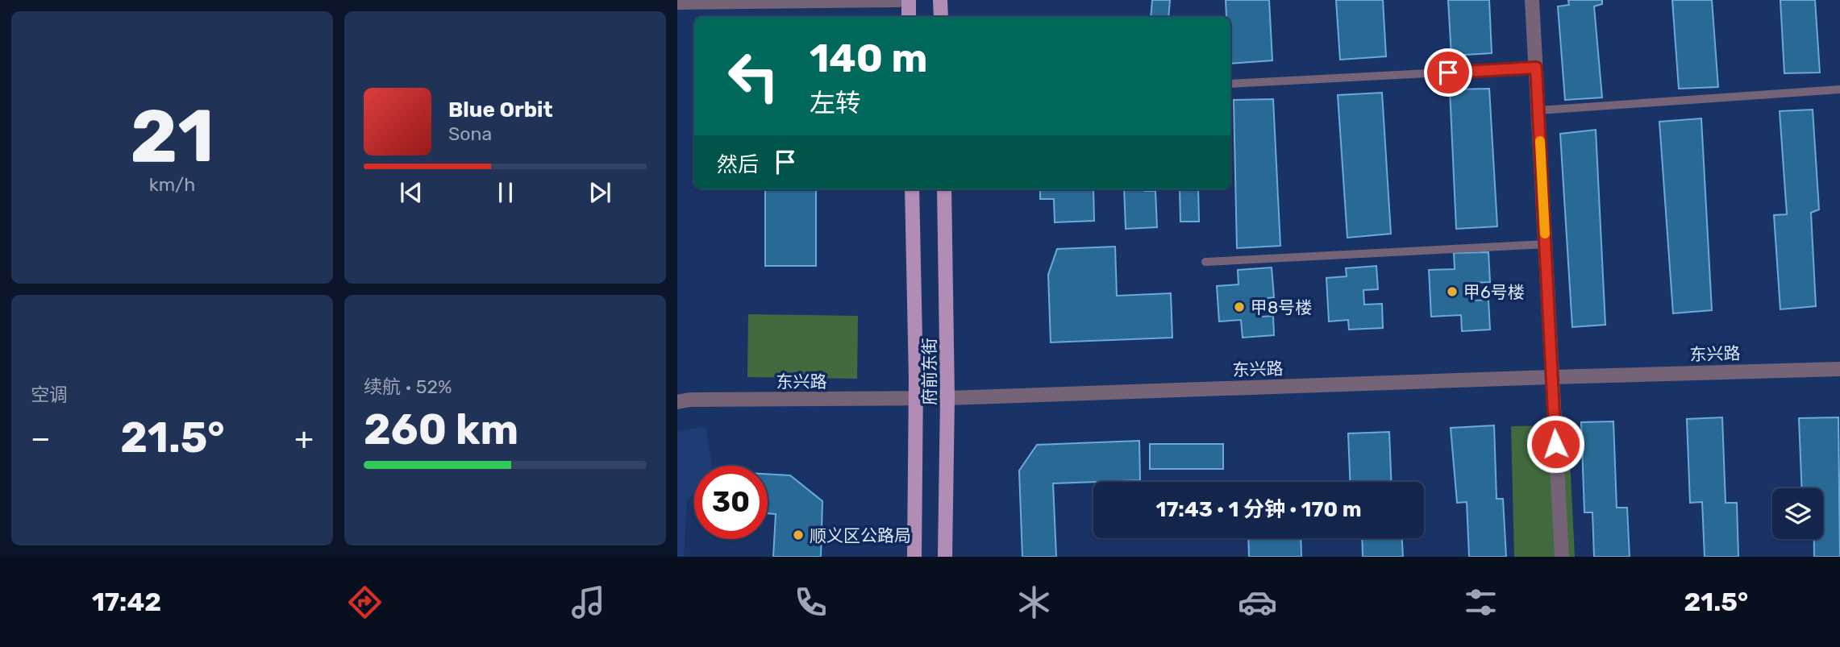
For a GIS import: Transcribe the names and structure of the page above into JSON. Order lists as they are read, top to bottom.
{
  "streets": {
    "main road": ["府前东街"],
    "street": ["东兴路"]
  },
  "crossings": [
    ["东兴路", "府前东街"]
  ],
  "places": ["甲6号楼", "甲8号楼", "顺义区公路局"],
  "page": {
    "tile": [
      ["21", "km/h"],
      "空调",
      ["续航 · 52%", "260 km"]
    ],
    "turn": ["140 m", "左转"],
    "song": ["Blue Orbit", "Sona"],
    "then": "然后",
    "heat": ["−", "21.5°", "+"],
    "limit": "30",
    "trip": "17:43 · 1 分钟 · 170 m",
    "tabs": ["17:42", "21.5°"]
  }
}
